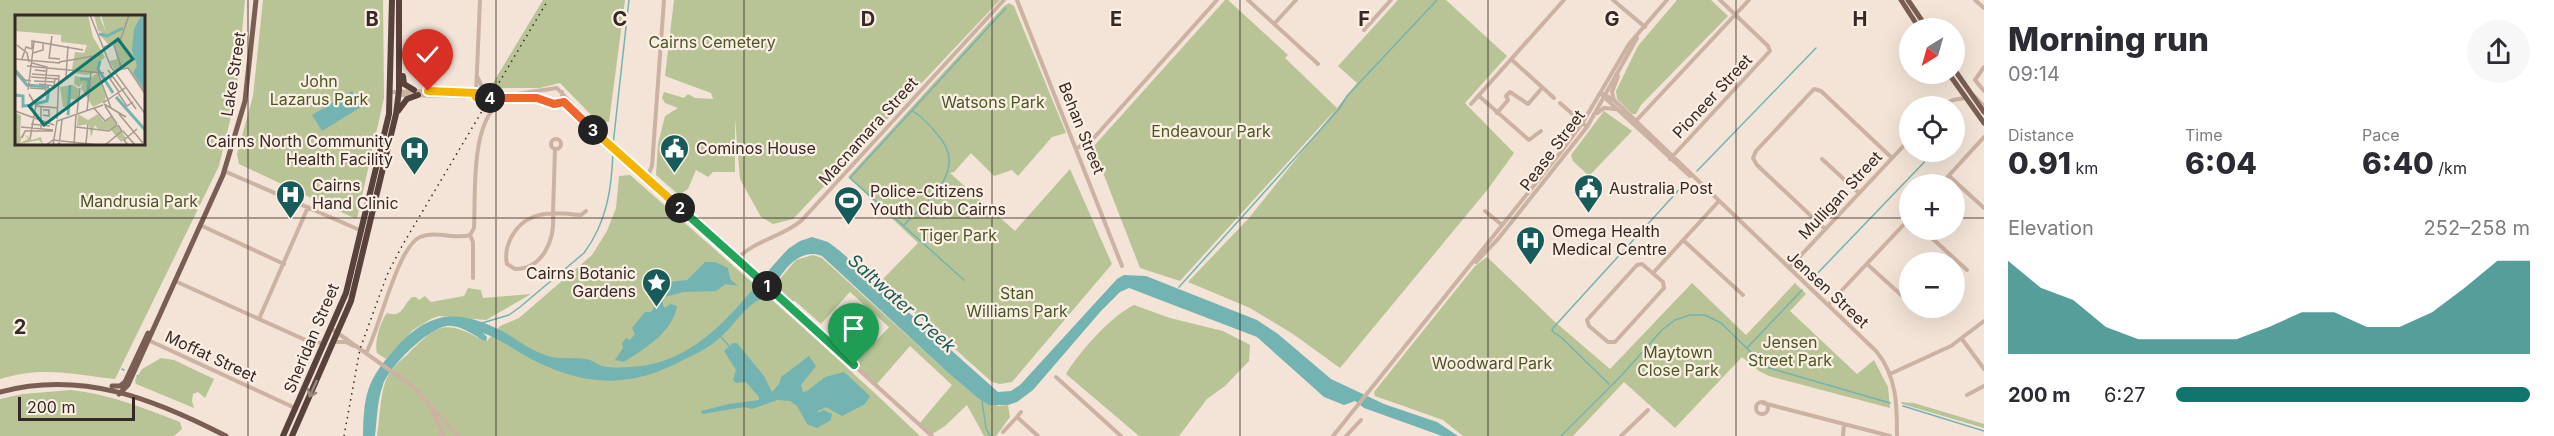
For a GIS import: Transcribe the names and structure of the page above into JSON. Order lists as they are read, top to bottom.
{
  "streets": {
    "highway": ["Sheridan Street"],
    "main road": ["Lake Street"],
    "street": [
      "Pioneer Street",
      "Behan Street",
      "Macnamara Street",
      "Pease Street",
      "Mulligan Street",
      "Jensen Street",
      "Moffat Street"
    ]
  },
  "crossings": [
    ["Lake Street", "Moffat Street"],
    ["Pioneer Street", "Jensen Street"],
    ["Pease Street", "Jensen Street"],
    ["Mulligan Street", "Jensen Street"],
    ["Sheridan Street", "Moffat Street"]
  ],
  "water": ["Saltwater Creek"],
  "parks": [
    "Cairns Cemetery",
    "John Lazarus Park",
    "Watsons Park",
    "Endeavour Park",
    "Mandrusia Park",
    "Tiger Park",
    "Stan Williams Park",
    "Jensen Street Park",
    "Maytown Close Park",
    "Woodward Park"
  ],
  "places": {
    "public building": ["Cominos House", "Australia Post"],
    "hospital": ["Cairns North Community Health Facility", "Cairns Hand Clinic", "Omega Health Medical Centre"],
    "sports": ["Police-Citizens Youth Club Cairns"],
    "place": ["Cairns Botanic Gardens"]
  },
  "scale_bar": "200 m",
  "north": "bottom left",
  "page": {
    "heading": ["Morning run", "09:14"],
    "map_buttons": ["+", "−"],
    "pins": [
      "4",
      "3",
      "2",
      "1"
    ],
    "stats": [
      ["Distance", "0.91 km"],
      ["Time", "6:04"],
      ["Pace", "6:40 /km"]
    ],
    "chart": ["Elevation", "252–258 m"],
    "list": [
      {
        "name": "200 m",
        "note": "6:27"
      }
    ],
    "scale": "200 m"
  },
  "grid": {
    "columns": [
      "B",
      "C",
      "D",
      "E",
      "F",
      "G",
      "H"
    ],
    "rows": ["2"]
  }
}
